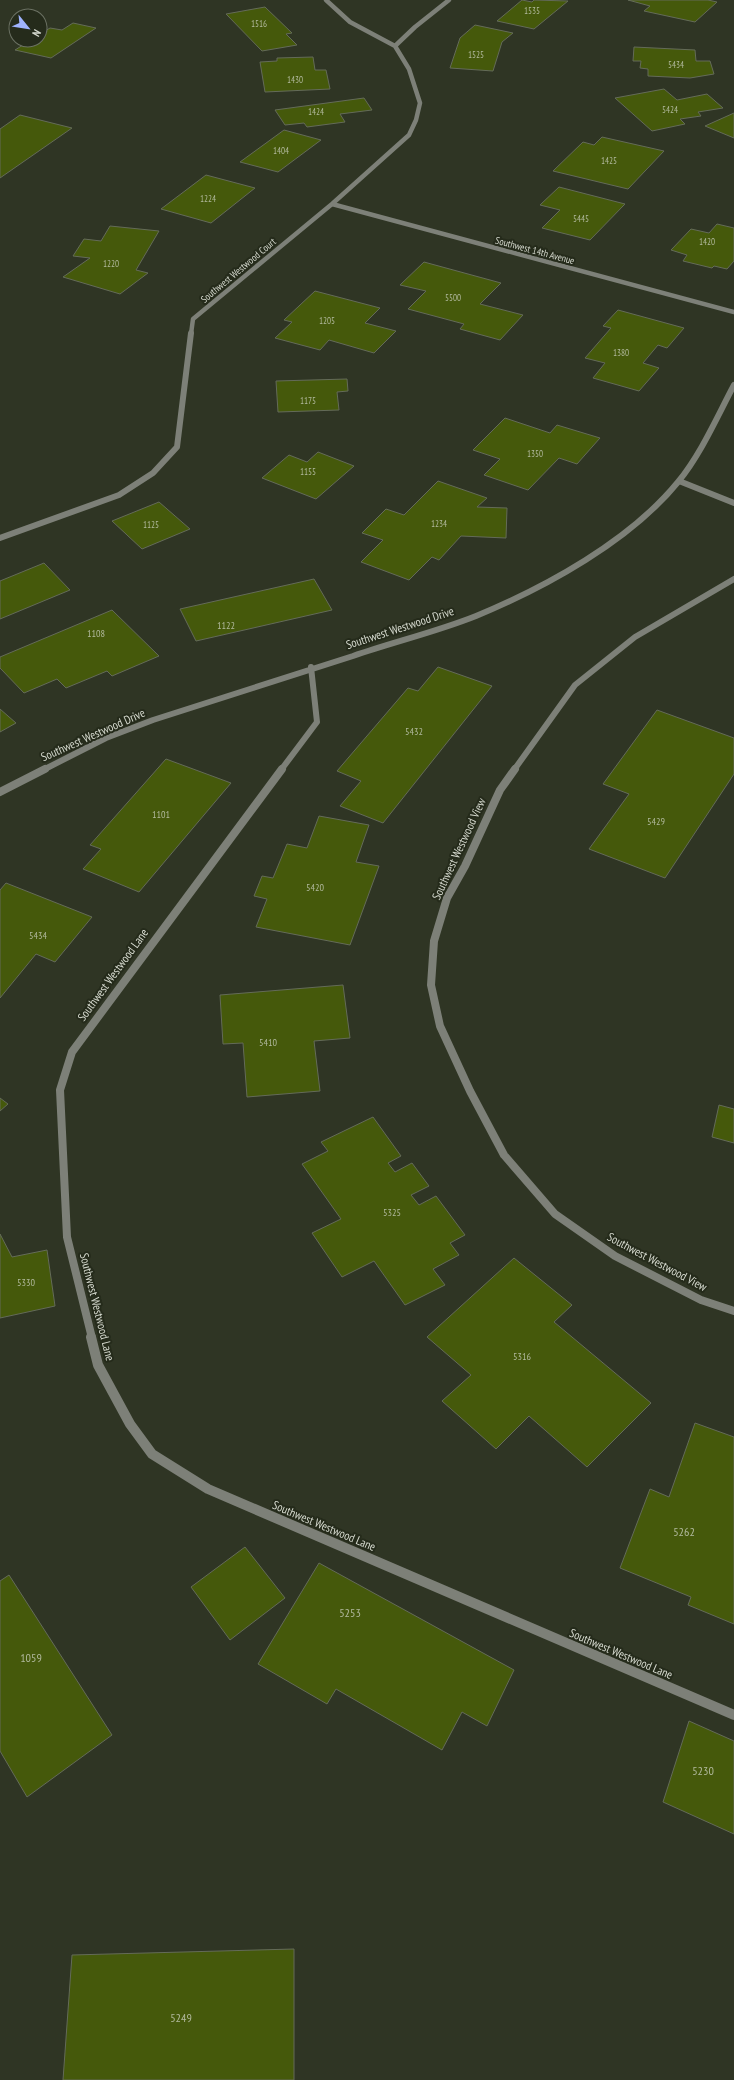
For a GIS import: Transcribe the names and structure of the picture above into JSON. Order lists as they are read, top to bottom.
{
  "streets": {
    "street": [
      "Southwest 14th Avenue",
      "Southwest Westwood Court",
      "Southwest Westwood Drive",
      "Southwest Westwood View",
      "Southwest Westwood Lane"
    ]
  },
  "crossings": [
    ["Southwest 14th Avenue", "Southwest Westwood Court"],
    ["Southwest Westwood Drive", "Southwest Westwood Lane"]
  ],
  "house_numbers": [
    "1535",
    "1516",
    "1525",
    "5434",
    "1430",
    "5424",
    "1424",
    "1404",
    "1425",
    "1224",
    "5445",
    "1420",
    "1220",
    "5500",
    "1205",
    "1380",
    "1175",
    "1350",
    "1155",
    "1234",
    "1125",
    "1122",
    "1108",
    "5432",
    "1101",
    "5429",
    "5420",
    "5434",
    "5410",
    "5325",
    "5330",
    "5316",
    "5262",
    "5253",
    "1059",
    "5230",
    "5249"
  ],
  "north": "bottom right"
}
